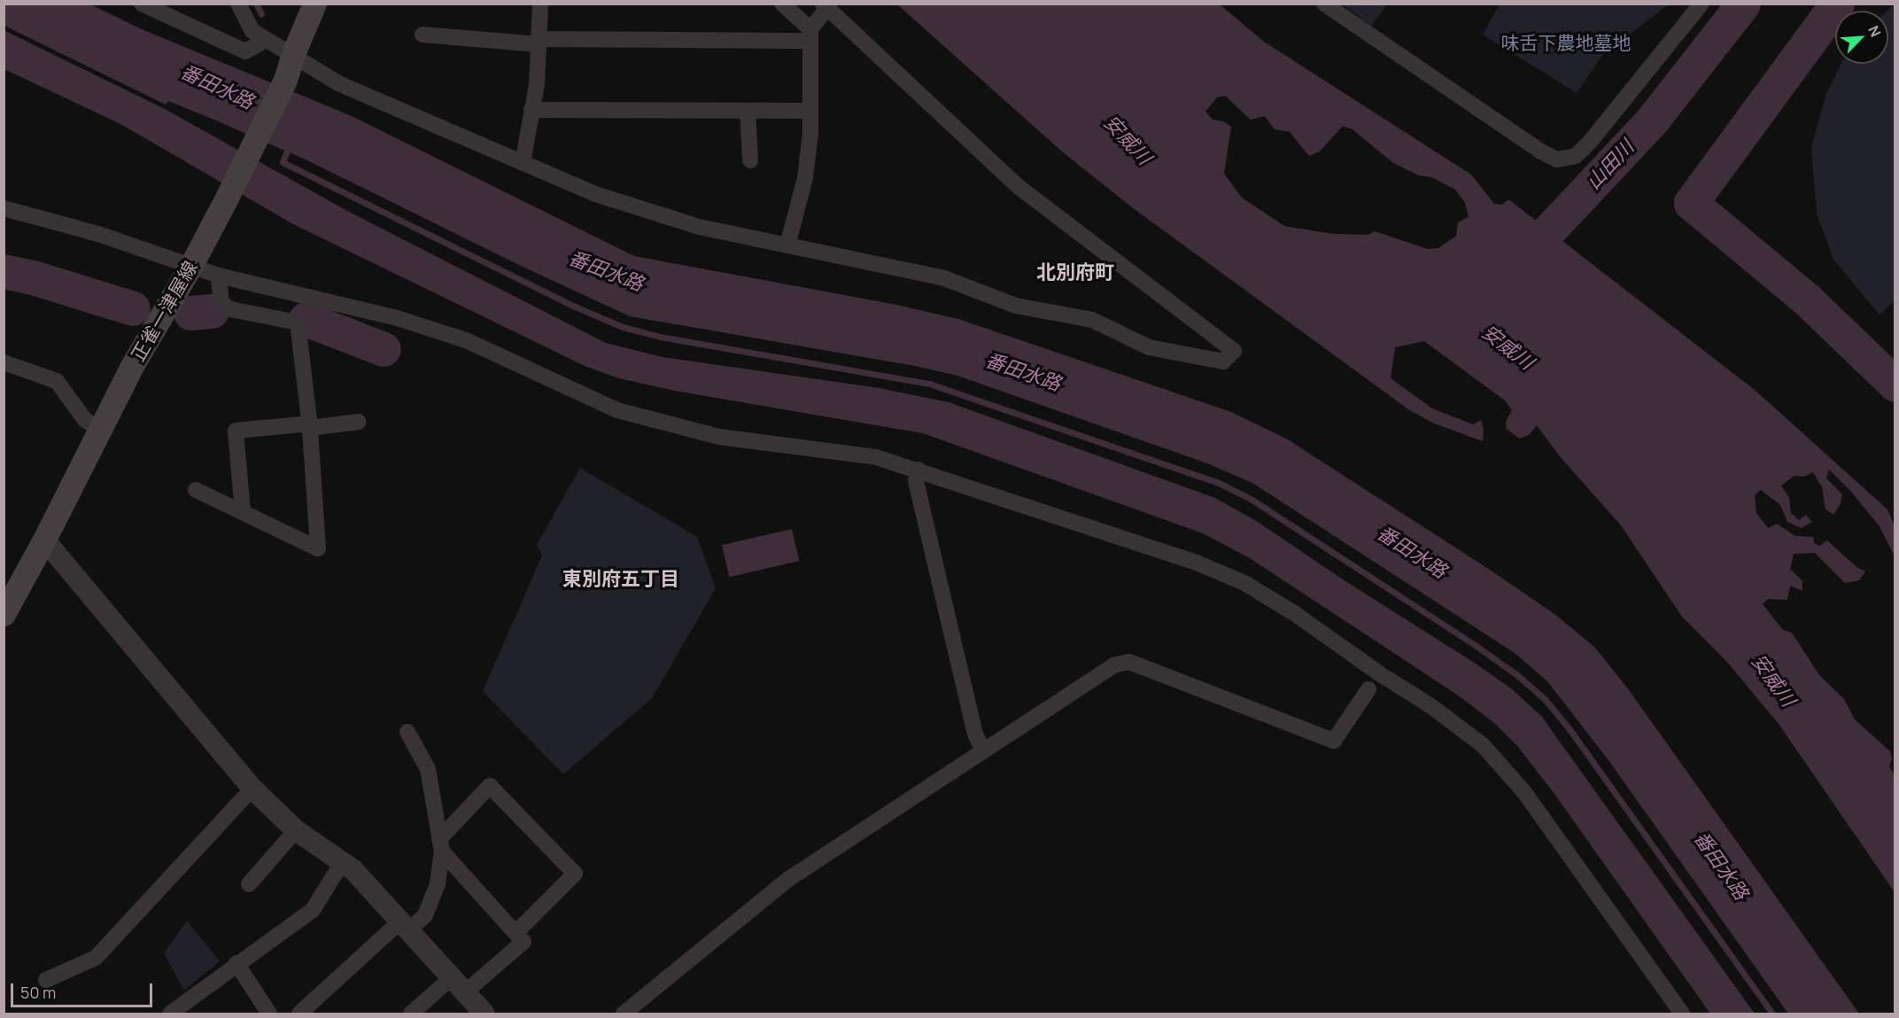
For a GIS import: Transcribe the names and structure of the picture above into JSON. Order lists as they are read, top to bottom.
{
  "streets": {
    "main road": ["正雀一津屋線"]
  },
  "districts": ["北別府町", "東別府五丁目"],
  "water": ["番田水路", "安威川", "山田川"],
  "parks": ["味舌下農地墓地"],
  "scale_bar": "50 m",
  "north": "top right"
}
